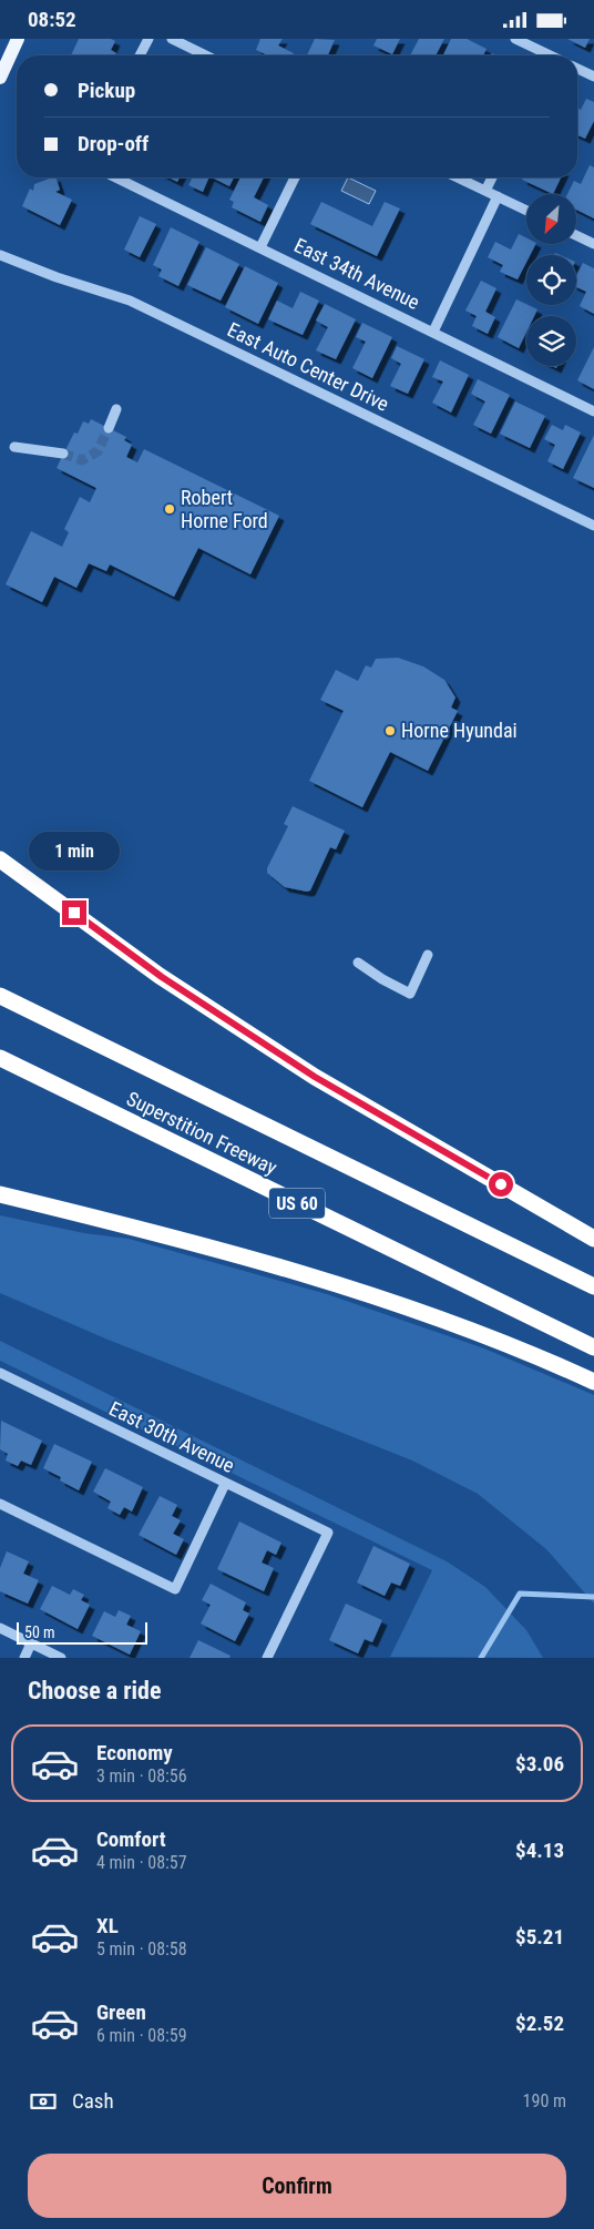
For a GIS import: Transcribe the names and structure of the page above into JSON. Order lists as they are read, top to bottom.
{
  "streets": {
    "highway": ["Superstition Freeway", "US 60"],
    "street": ["East 34th Avenue", "East Auto Center Drive", "East 30th Avenue"]
  },
  "places": ["Robert Horne Ford", "Horne Hyundai"],
  "scale_bar": "50 m",
  "north": "bottom left",
  "page": {
    "status": "08:52",
    "banner": ["Pickup", "Drop-off"],
    "bubble": "1 min",
    "scale": "50 m",
    "heading": "Choose a ride",
    "list": [
      {
        "name": "Economy",
        "note": "3 min · 08:56",
        "value": "$3.06"
      },
      {
        "name": "Comfort",
        "note": "4 min · 08:57",
        "value": "$4.13"
      },
      {
        "name": "XL",
        "note": "5 min · 08:58",
        "value": "$5.21"
      },
      {
        "name": "Green",
        "note": "6 min · 08:59",
        "value": "$2.52"
      }
    ],
    "pay": ["Cash", "190 m"],
    "buttons": "Confirm"
  }
}
